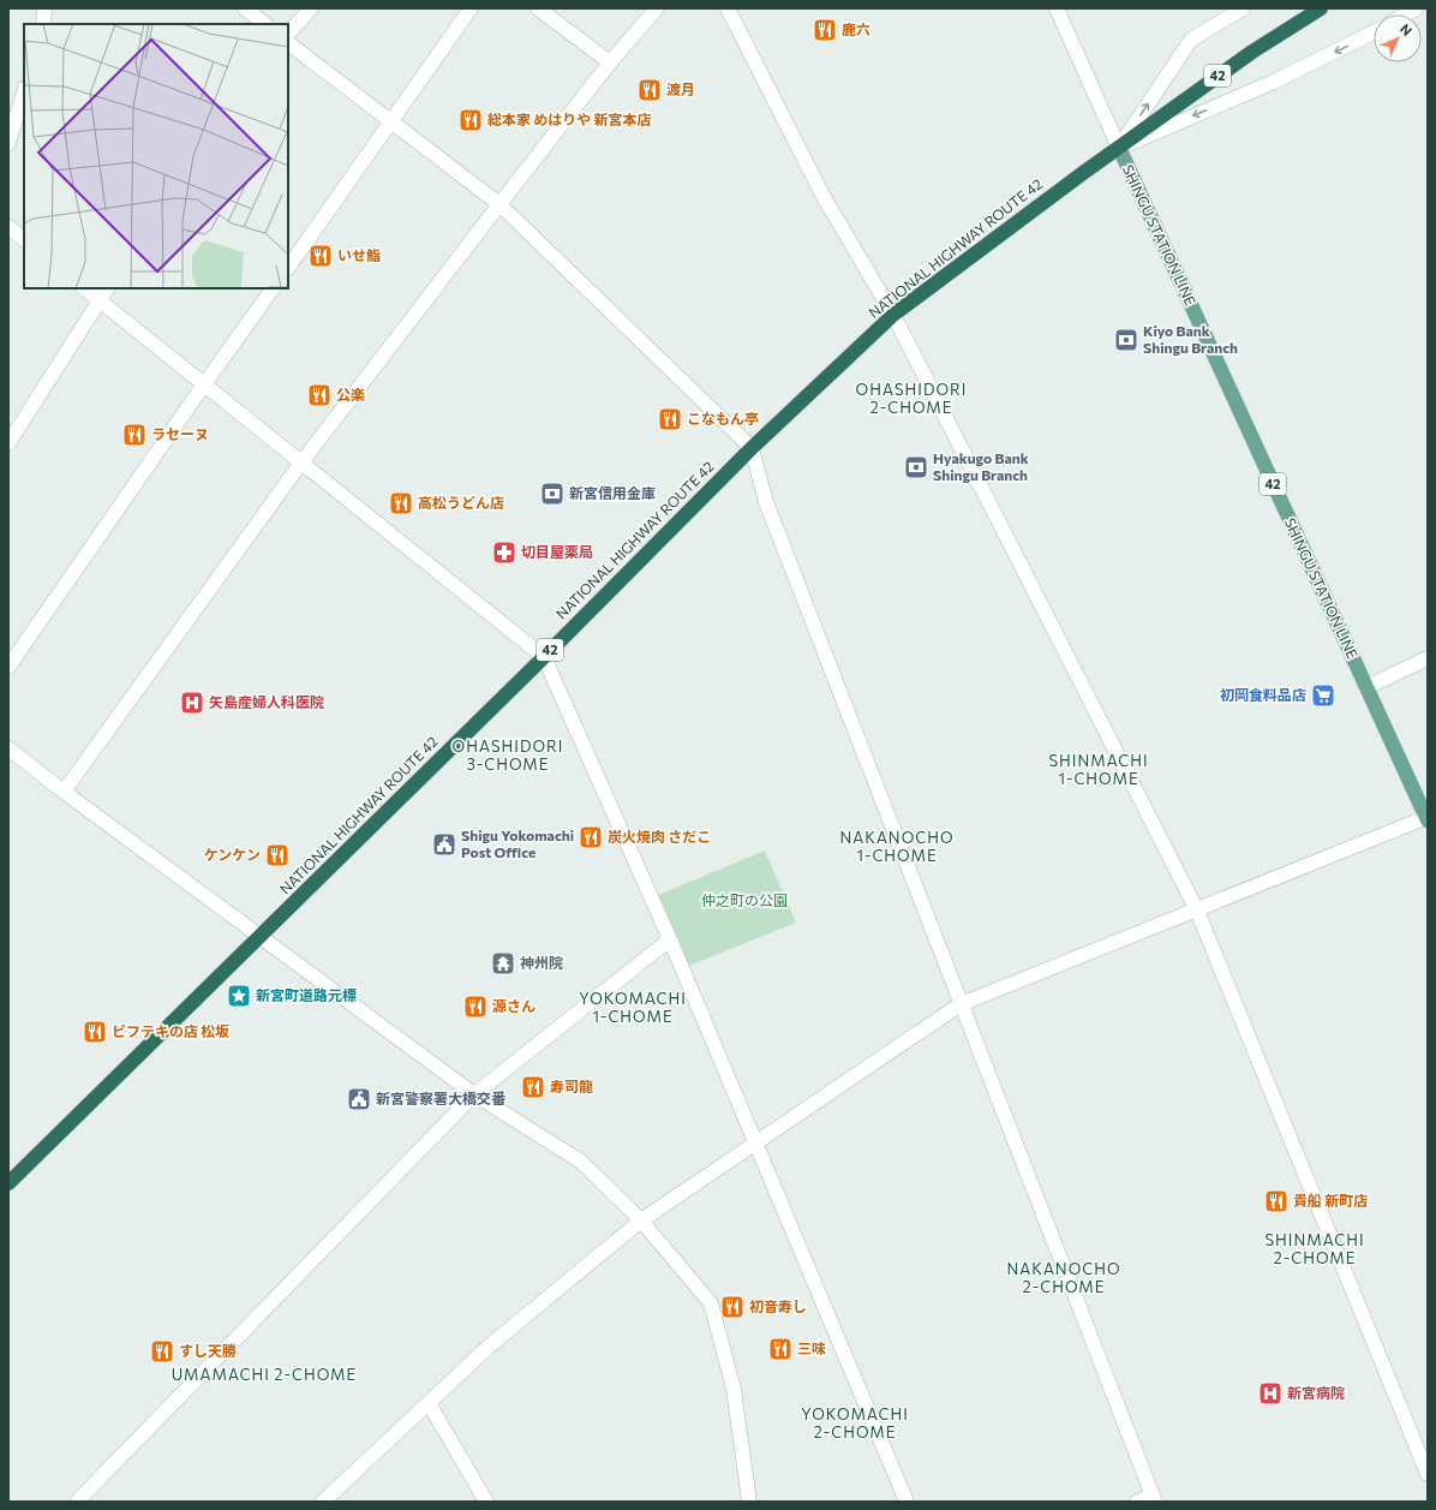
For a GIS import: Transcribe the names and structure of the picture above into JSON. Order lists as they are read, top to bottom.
{
  "streets": {
    "highway": ["42", "NATIONAL HIGHWAY ROUTE 42"],
    "main road": ["SHINGU STATION LINE"]
  },
  "crossings": [
    ["SHINGU STATION LINE", "NATIONAL HIGHWAY ROUTE 42"]
  ],
  "districts": [
    "OHASHIDORI 2-CHOME",
    "OHASHIDORI 3-CHOME",
    "SHINMACHI 1-CHOME",
    "NAKANOCHO 1-CHOME",
    "YOKOMACHI 1-CHOME",
    "SHINMACHI 2-CHOME",
    "NAKANOCHO 2-CHOME",
    "UMAMACHI 2-CHOME",
    "YOKOMACHI 2-CHOME"
  ],
  "parks": ["仲之町の公園"],
  "places": {
    "restaurant": [
      "鹿六",
      "渡月",
      "総本家 めはりや 新宮本店",
      "いせ鮨",
      "公楽",
      "こなもん亭",
      "ラセーヌ",
      "高松うどん店",
      "炭火焼肉 さだこ",
      "ケンケン",
      "源さん",
      "ビフテキの店 松坂",
      "寿司龍",
      "貴船 新町店",
      "初音寿し",
      "三味",
      "すし天勝"
    ],
    "bank": ["Kiyo Bank Shingu Branch", "Hyakugo Bank Shingu Branch", "新宮信用金庫"],
    "pharmacy": ["切目屋薬局"],
    "supermarket": ["初岡食料品店"],
    "hospital": ["矢島産婦人科医院", "新宮病院"],
    "public building": ["Shigu Yokomachi Post Office", "新宮警察署大橋交番"],
    "temple": ["神州院"],
    "place": ["新宮町道路元標"]
  },
  "north": "top right"
}
